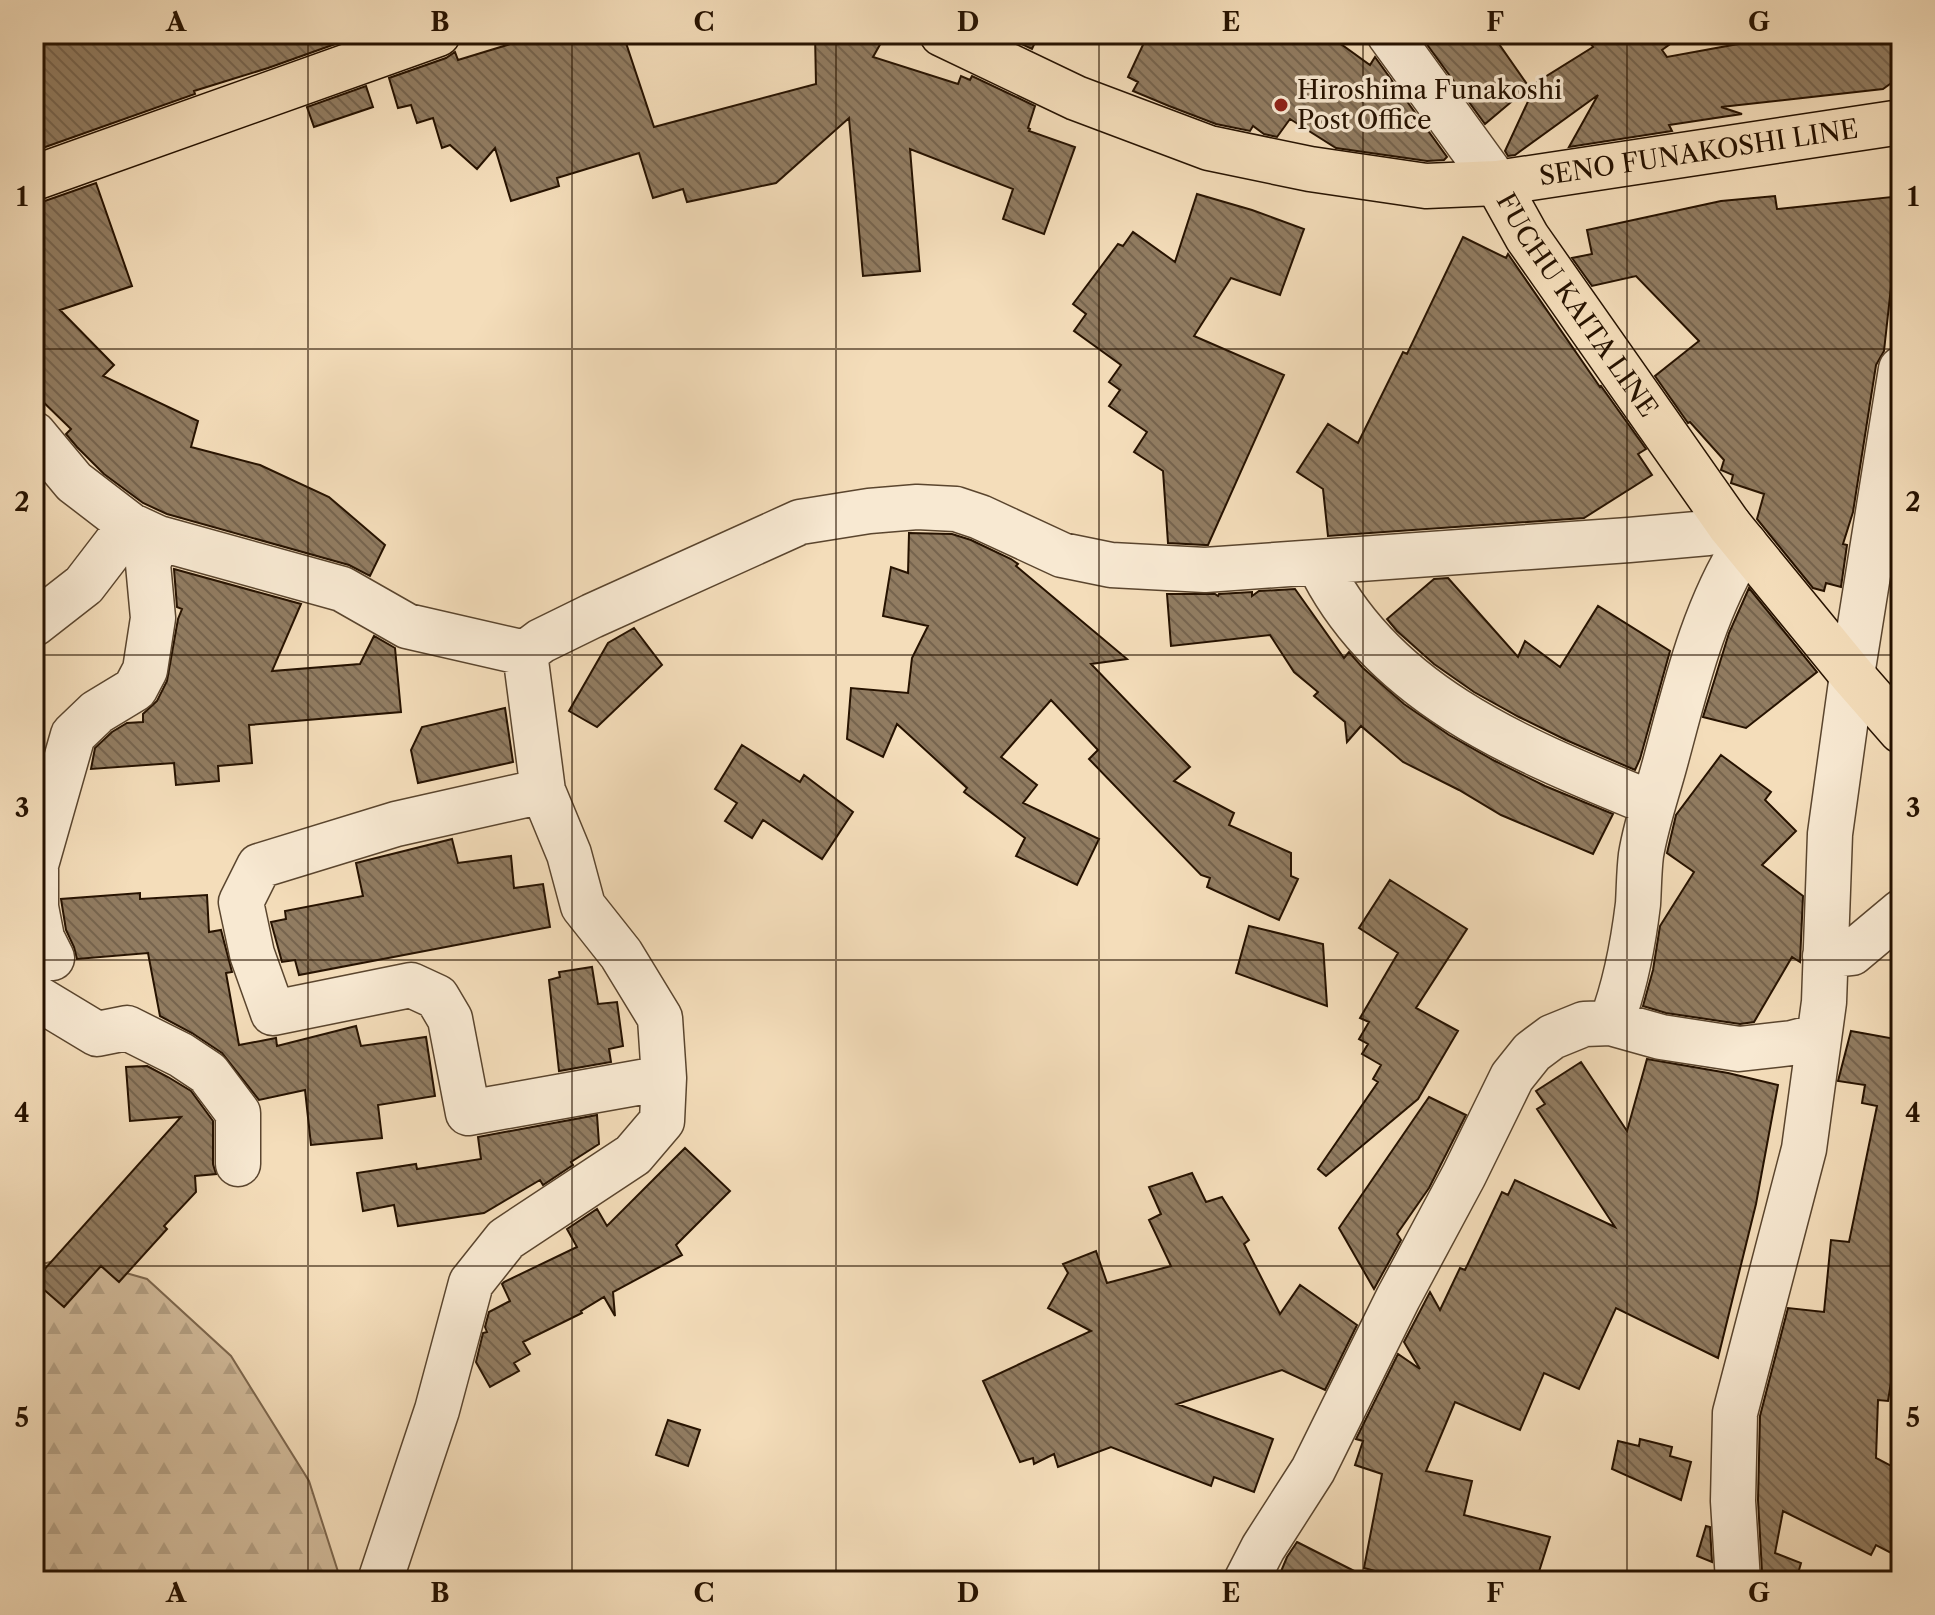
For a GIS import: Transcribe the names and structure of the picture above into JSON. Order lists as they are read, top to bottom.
{
  "streets": {
    "main road": ["SENO FUNAKOSHI LINE", "FUCHU KAITA LINE"]
  },
  "crossings": [
    ["SENO FUNAKOSHI LINE", "FUCHU KAITA LINE"]
  ],
  "places": ["Hiroshima Funakoshi Post Office"],
  "grid": {
    "columns": [
      "A",
      "B",
      "C",
      "D",
      "E",
      "F",
      "G"
    ],
    "rows": [
      "1",
      "2",
      "3",
      "4",
      "5"
    ]
  }
}
